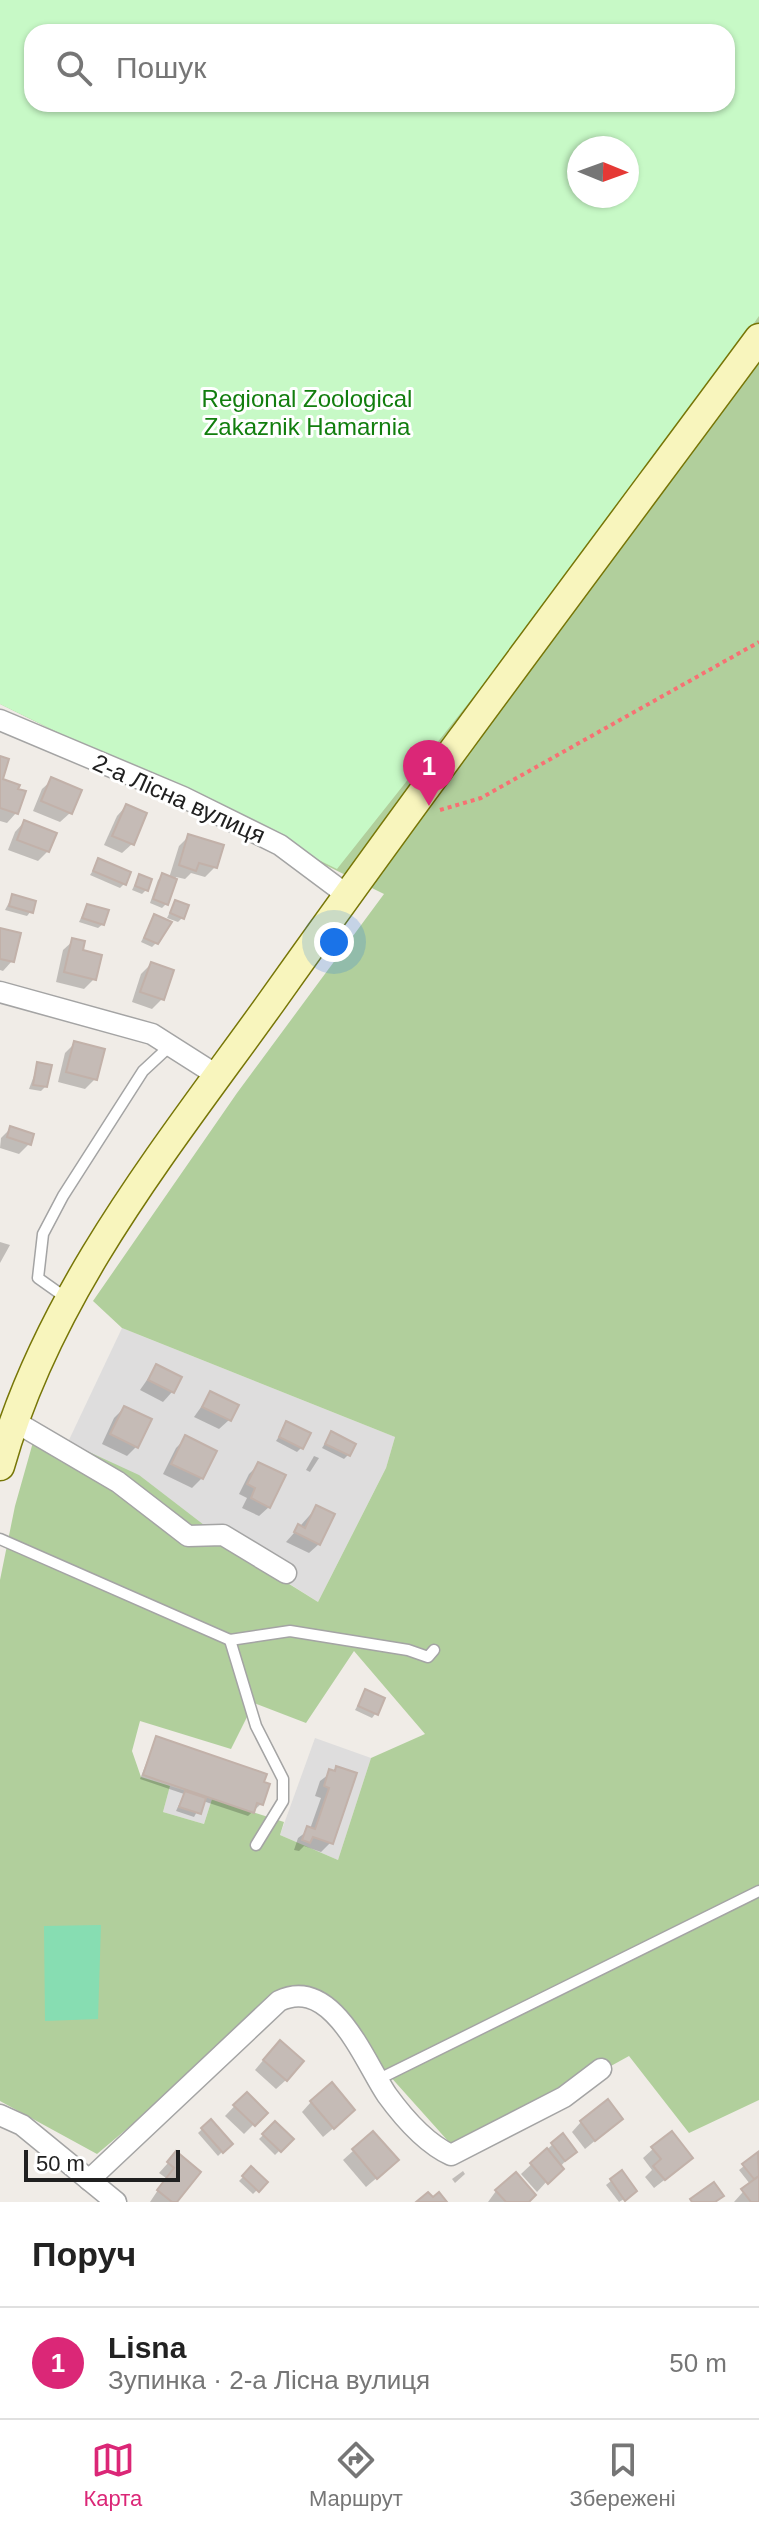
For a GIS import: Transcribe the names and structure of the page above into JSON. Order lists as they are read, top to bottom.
{
  "streets": {
    "street": ["2-а Лісна вулиця"]
  },
  "parks": ["Regional Zoological Zakaznik Hamarnia"],
  "scale_bar": "50 m",
  "north": "right",
  "page": {
    "search": "Пошук",
    "pins": "1",
    "scale": "50 m",
    "heading": "Поруч",
    "list": [
      {
        "mark": "1",
        "name": "Lisna",
        "note": "Зупинка · 2-а Лісна вулиця",
        "value": "50 m"
      }
    ],
    "nav": ["Карта", "Маршрут", "Збережені"]
  }
}
